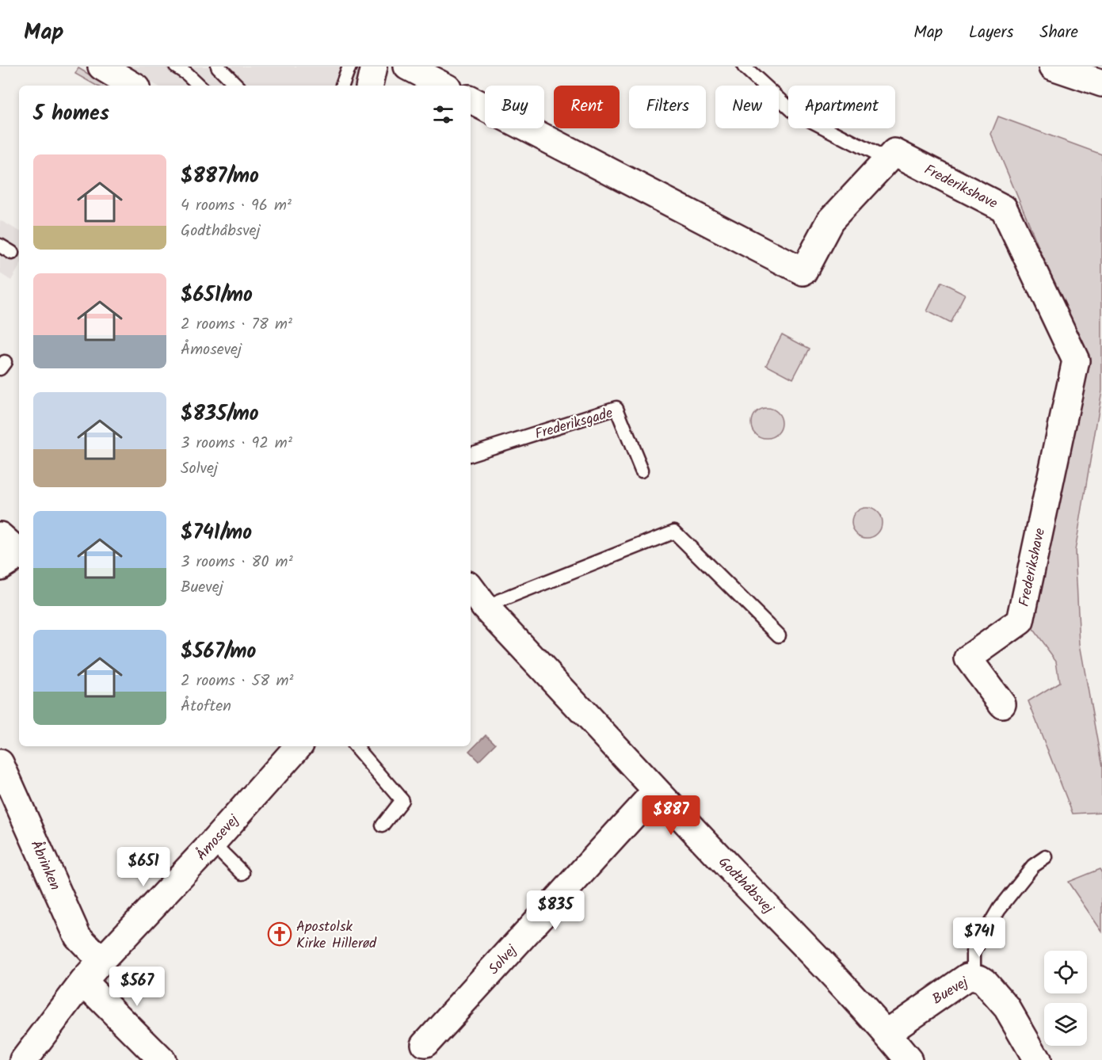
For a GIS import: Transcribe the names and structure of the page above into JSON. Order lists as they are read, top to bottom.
{
  "streets": {
    "street": [
      "Frederikshave",
      "Åmosevej",
      "Åbrinken",
      "Godthåbsvej",
      "Solvej",
      "Buevej"
    ],
    "lane": ["Frederiksgade"]
  },
  "crossings": [
    ["Åmosevej", "Åbrinken"],
    ["Godthåbsvej", "Solvej"],
    ["Godthåbsvej", "Buevej"]
  ],
  "places": {
    "church": ["Apostolsk Kirke Hillerød"]
  },
  "page": {
    "header": "Map",
    "nav": ["Map", "Layers", "Share"],
    "chip": [
      "Buy",
      "Rent",
      "Filters",
      "New",
      "Apartment"
    ],
    "heading": "5 homes",
    "list": [
      {
        "name": "$887/mo",
        "note": "4 rooms · 96 m² · Godthåbsvej"
      },
      {
        "name": "$651/mo",
        "note": "2 rooms · 78 m² · Åmosevej"
      },
      {
        "name": "$835/mo",
        "note": "3 rooms · 92 m² · Solvej"
      },
      {
        "name": "$741/mo",
        "note": "3 rooms · 80 m² · Buevej"
      },
      {
        "name": "$567/mo",
        "note": "2 rooms · 58 m² · Åtoften"
      }
    ],
    "price": [
      "$887",
      "$651",
      "$835",
      "$741",
      "$567"
    ]
  }
}
